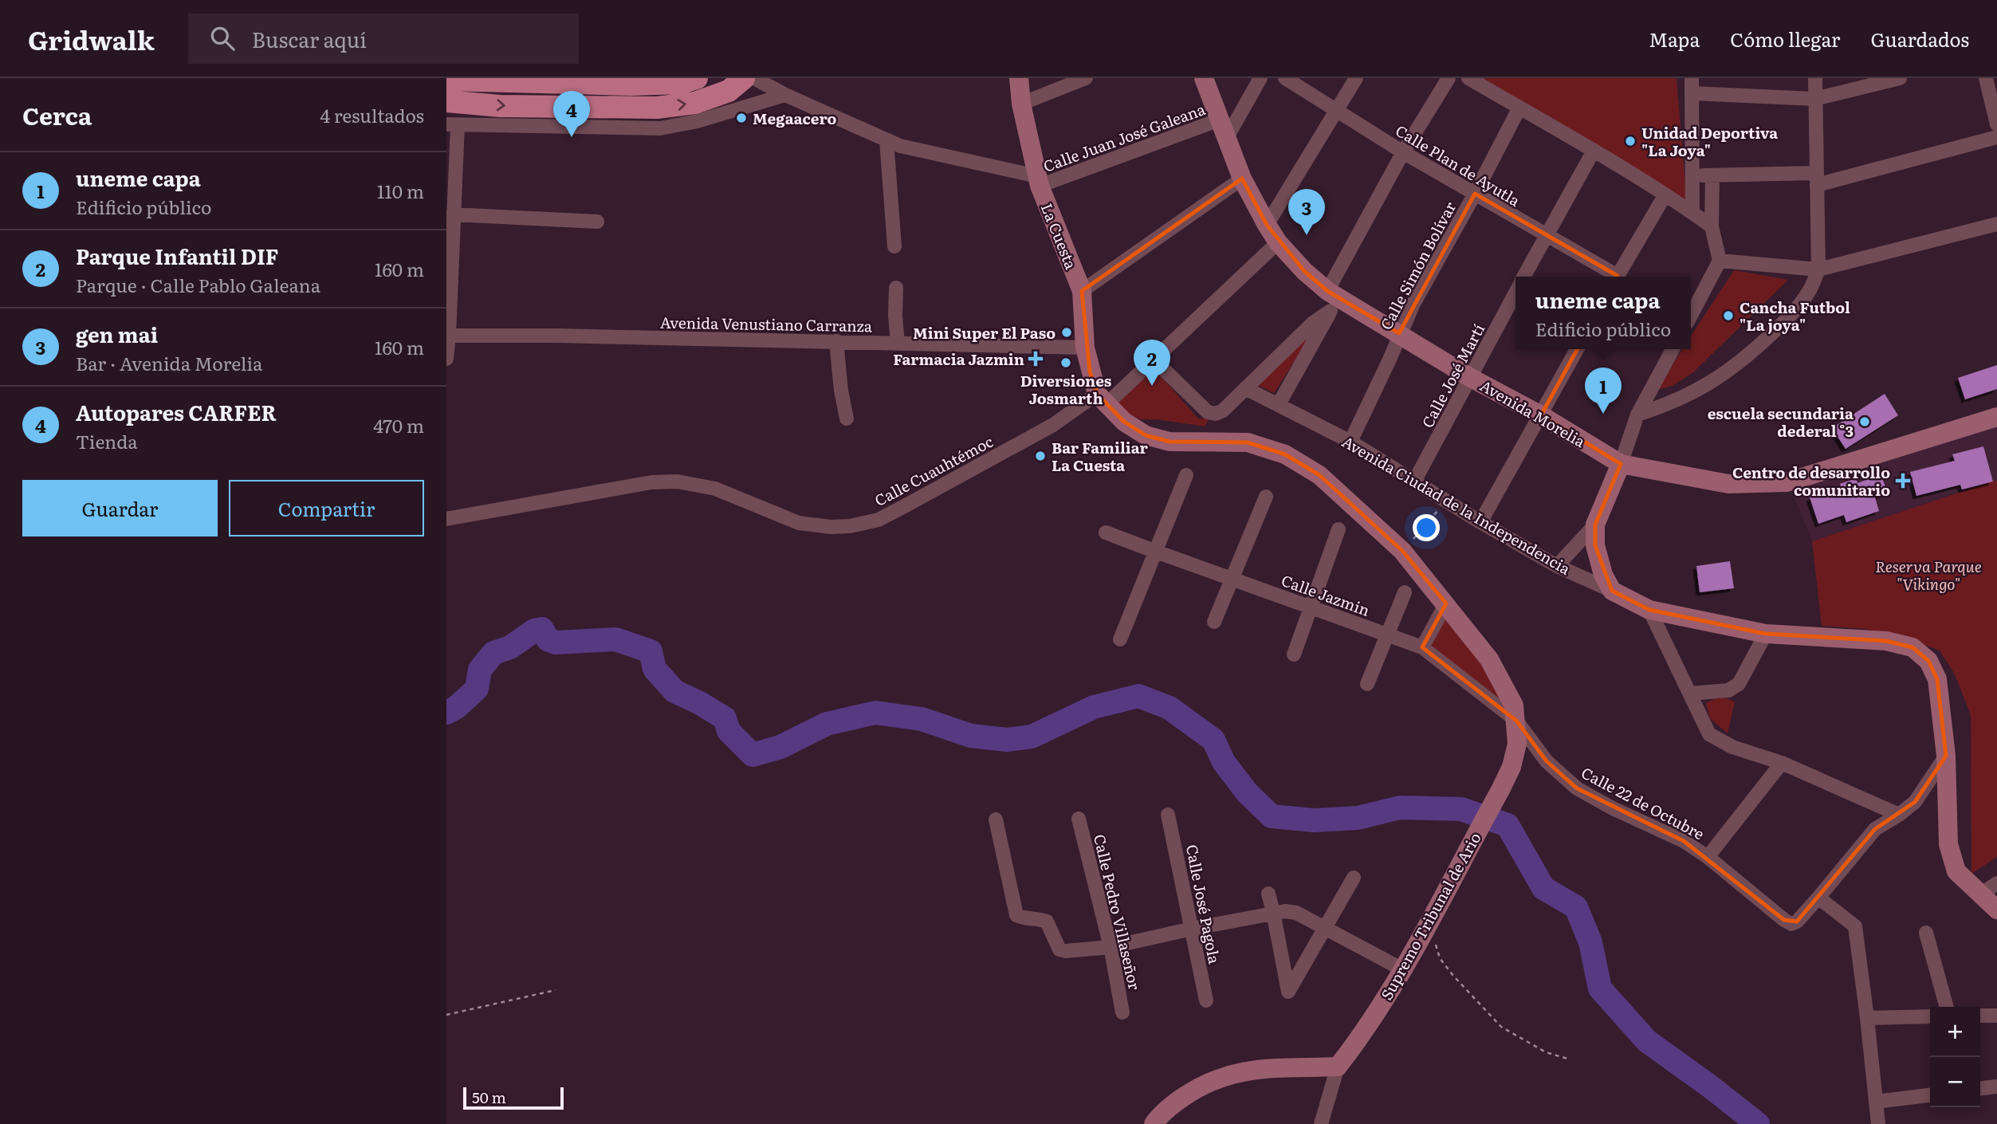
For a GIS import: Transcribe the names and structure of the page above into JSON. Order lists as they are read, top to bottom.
{
  "streets": {
    "street": [
      "Calle Juan José Galeana",
      "Calle Plan de Ayutla",
      "La Cuesta",
      "Calle Simón Bolívar",
      "Avenida Venustiano Carranza",
      "Calle José Martí",
      "Avenida Morelia",
      "Calle Cuauhtémoc",
      "Avenida Ciudad de la Independencia",
      "Calle Jazmin",
      "Calle 22 de Octubre",
      "Calle José Pagola",
      "Calle Pedro Villaseñor",
      "Supremo Tribunal de Ario"
    ]
  },
  "crossings": [
    ["Calle Juan José Galeana", "La Cuesta"],
    ["Calle Juan José Galeana", "Avenida Morelia"],
    ["Calle Plan de Ayutla", "Calle Simón Bolívar"],
    ["La Cuesta", "Avenida Venustiano Carranza"],
    ["La Cuesta", "Calle Cuauhtémoc"],
    ["La Cuesta", "Supremo Tribunal de Ario"],
    ["Calle Simón Bolívar", "Avenida Morelia"],
    ["Calle Simón Bolívar", "Avenida Ciudad de la Independencia"],
    ["Calle José Martí", "Avenida Morelia"],
    ["Calle José Martí", "Avenida Ciudad de la Independencia"],
    ["Avenida Morelia", "Calle Cuauhtémoc"],
    ["Calle Cuauhtémoc", "Supremo Tribunal de Ario"],
    ["Calle Jazmin", "Calle 22 de Octubre"],
    ["Calle Jazmin", "Supremo Tribunal de Ario"],
    ["Calle 22 de Octubre", "Supremo Tribunal de Ario"]
  ],
  "parks": ["Reserva Parque \"Vikingo\""],
  "places": {
    "other": [
      "Megaacero",
      "Unidad Deportiva \"La Joya\"",
      "Cancha Futbol \"La joya\"",
      "Mini Super El Paso",
      "Diversiones Josmarth",
      "escuela secundaria dederal °3",
      "Bar Familiar La Cuesta"
    ],
    "health": ["Farmacia Jazmin", "Centro de desarrollo comunitario"]
  },
  "scale_bar": "50 m",
  "page": {
    "header": "Gridwalk",
    "search": "Buscar aquí",
    "nav": ["Mapa", "Cómo llegar", "Guardados"],
    "heading": ["Cerca", "4 resultados"],
    "pins": [
      "4",
      "3",
      "2",
      "1"
    ],
    "list": [
      {
        "mark": "1",
        "name": "uneme capa",
        "note": "Edificio público",
        "value": "110 m"
      },
      {
        "mark": "2",
        "name": "Parque Infantil DIF",
        "note": "Parque · Calle Pablo Galeana",
        "value": "160 m"
      },
      {
        "mark": "3",
        "name": "gen mai",
        "note": "Bar · Avenida Morelia",
        "value": "160 m"
      },
      {
        "mark": "4",
        "name": "Autopares CARFER",
        "note": "Tienda",
        "value": "470 m"
      }
    ],
    "popup": ["uneme capa", "Edificio público"],
    "buttons": ["Guardar", "Compartir"],
    "map_buttons": ["+", "−"],
    "scale": "50 m"
  }
}
